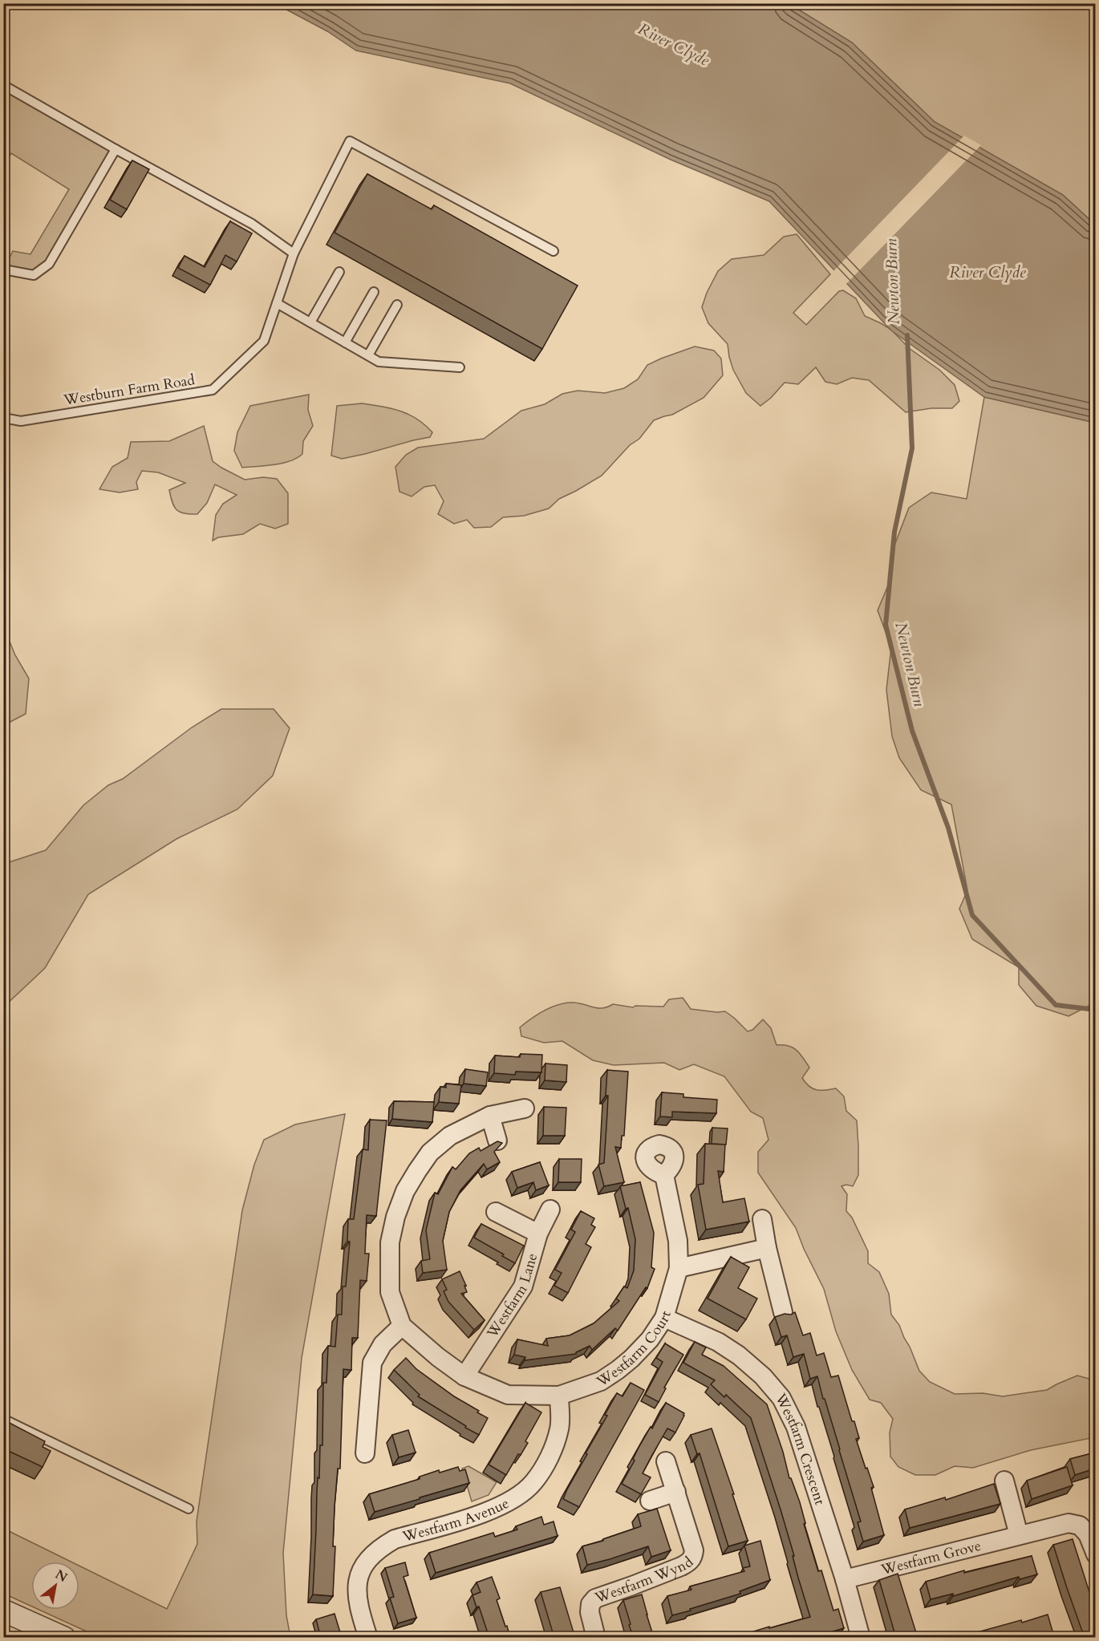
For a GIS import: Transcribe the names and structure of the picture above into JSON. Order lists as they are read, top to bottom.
{
  "streets": {
    "street": [
      "Westfarm Lane",
      "Westfarm Court",
      "Westfarm Crescent",
      "Westfarm Avenue",
      "Westfarm Grove",
      "Westfarm Wynd"
    ],
    "lane": ["Westburn Farm Road"]
  },
  "crossings": [
    ["Westfarm Lane", "Westfarm Court"],
    ["Westfarm Court", "Westfarm Crescent"],
    ["Westfarm Court", "Westfarm Avenue"],
    ["Westfarm Crescent", "Westfarm Grove"]
  ],
  "water": ["River Clyde", "Newton Burn"],
  "north": "top right"
}
